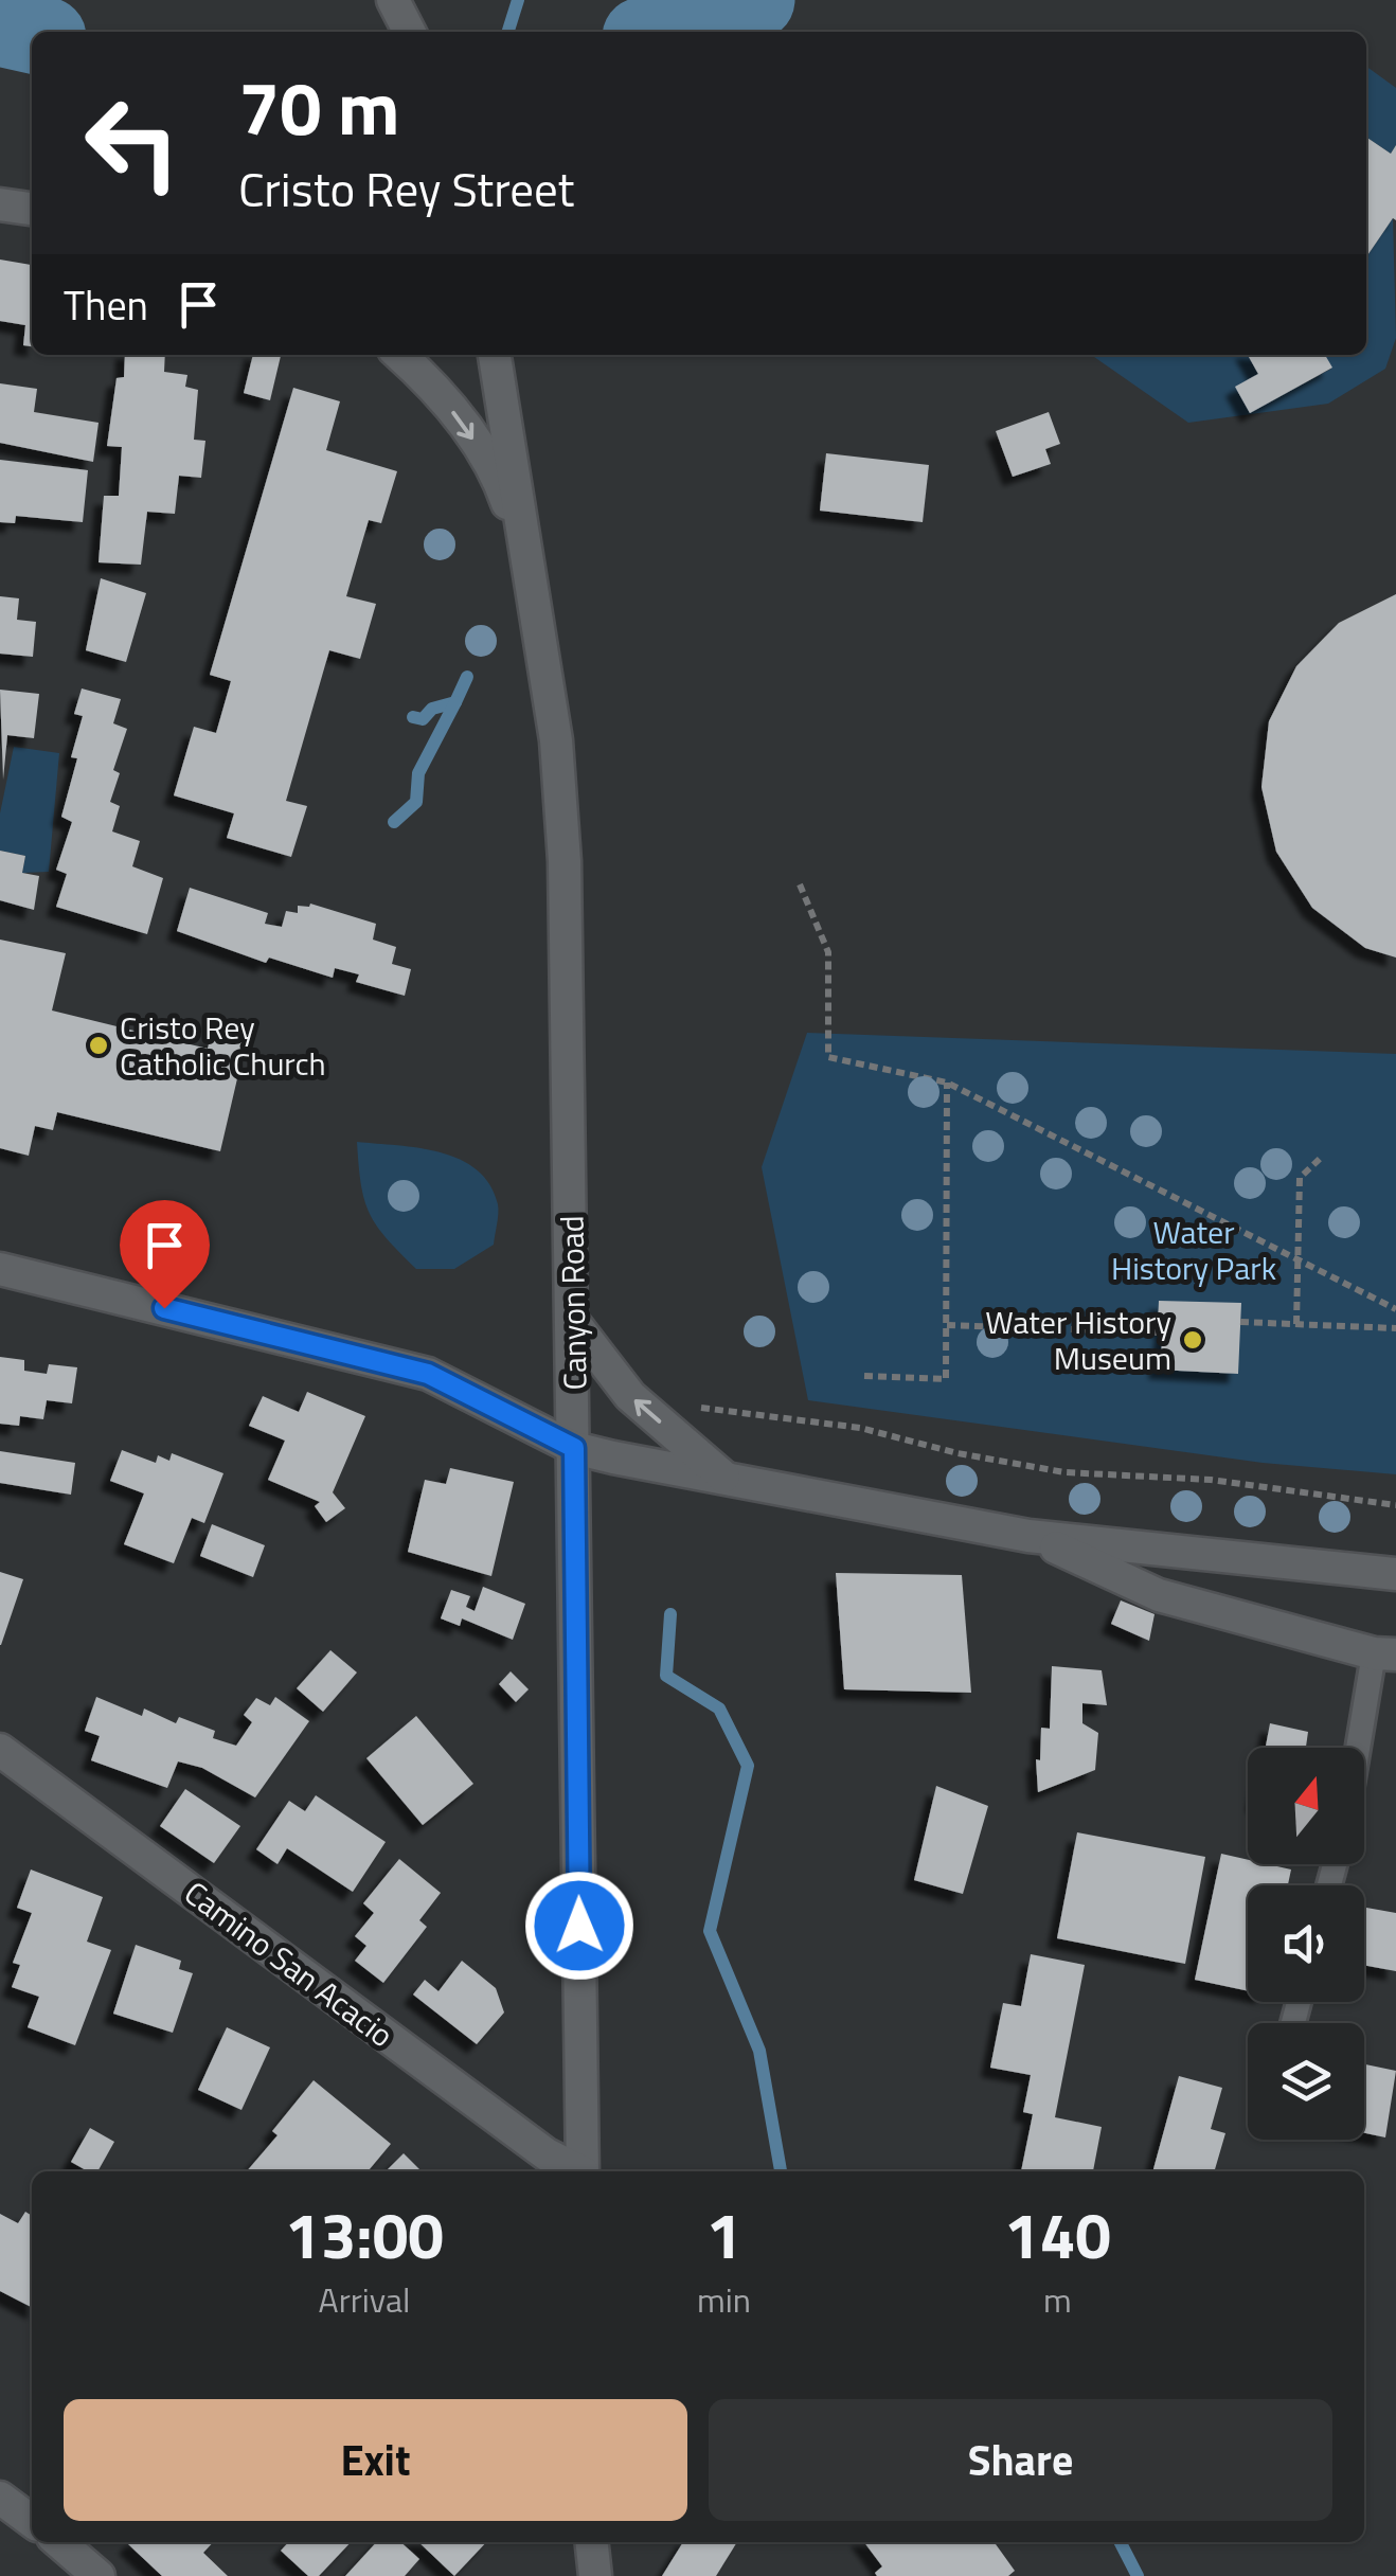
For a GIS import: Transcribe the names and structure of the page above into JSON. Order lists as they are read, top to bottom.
{
  "streets": {
    "street": ["Canyon Road", "Camino San Acacio"]
  },
  "parks": ["Water History Park"],
  "places": ["Cristo Rey Catholic Church", "Water History Museum"],
  "north": "top",
  "page": {
    "turn": ["70 m", "Cristo Rey Street"],
    "then": "Then",
    "eta": [
      "13:00",
      "Arrival",
      "1",
      "min",
      "140",
      "m"
    ],
    "buttons": ["Exit", "Share"]
  }
}
